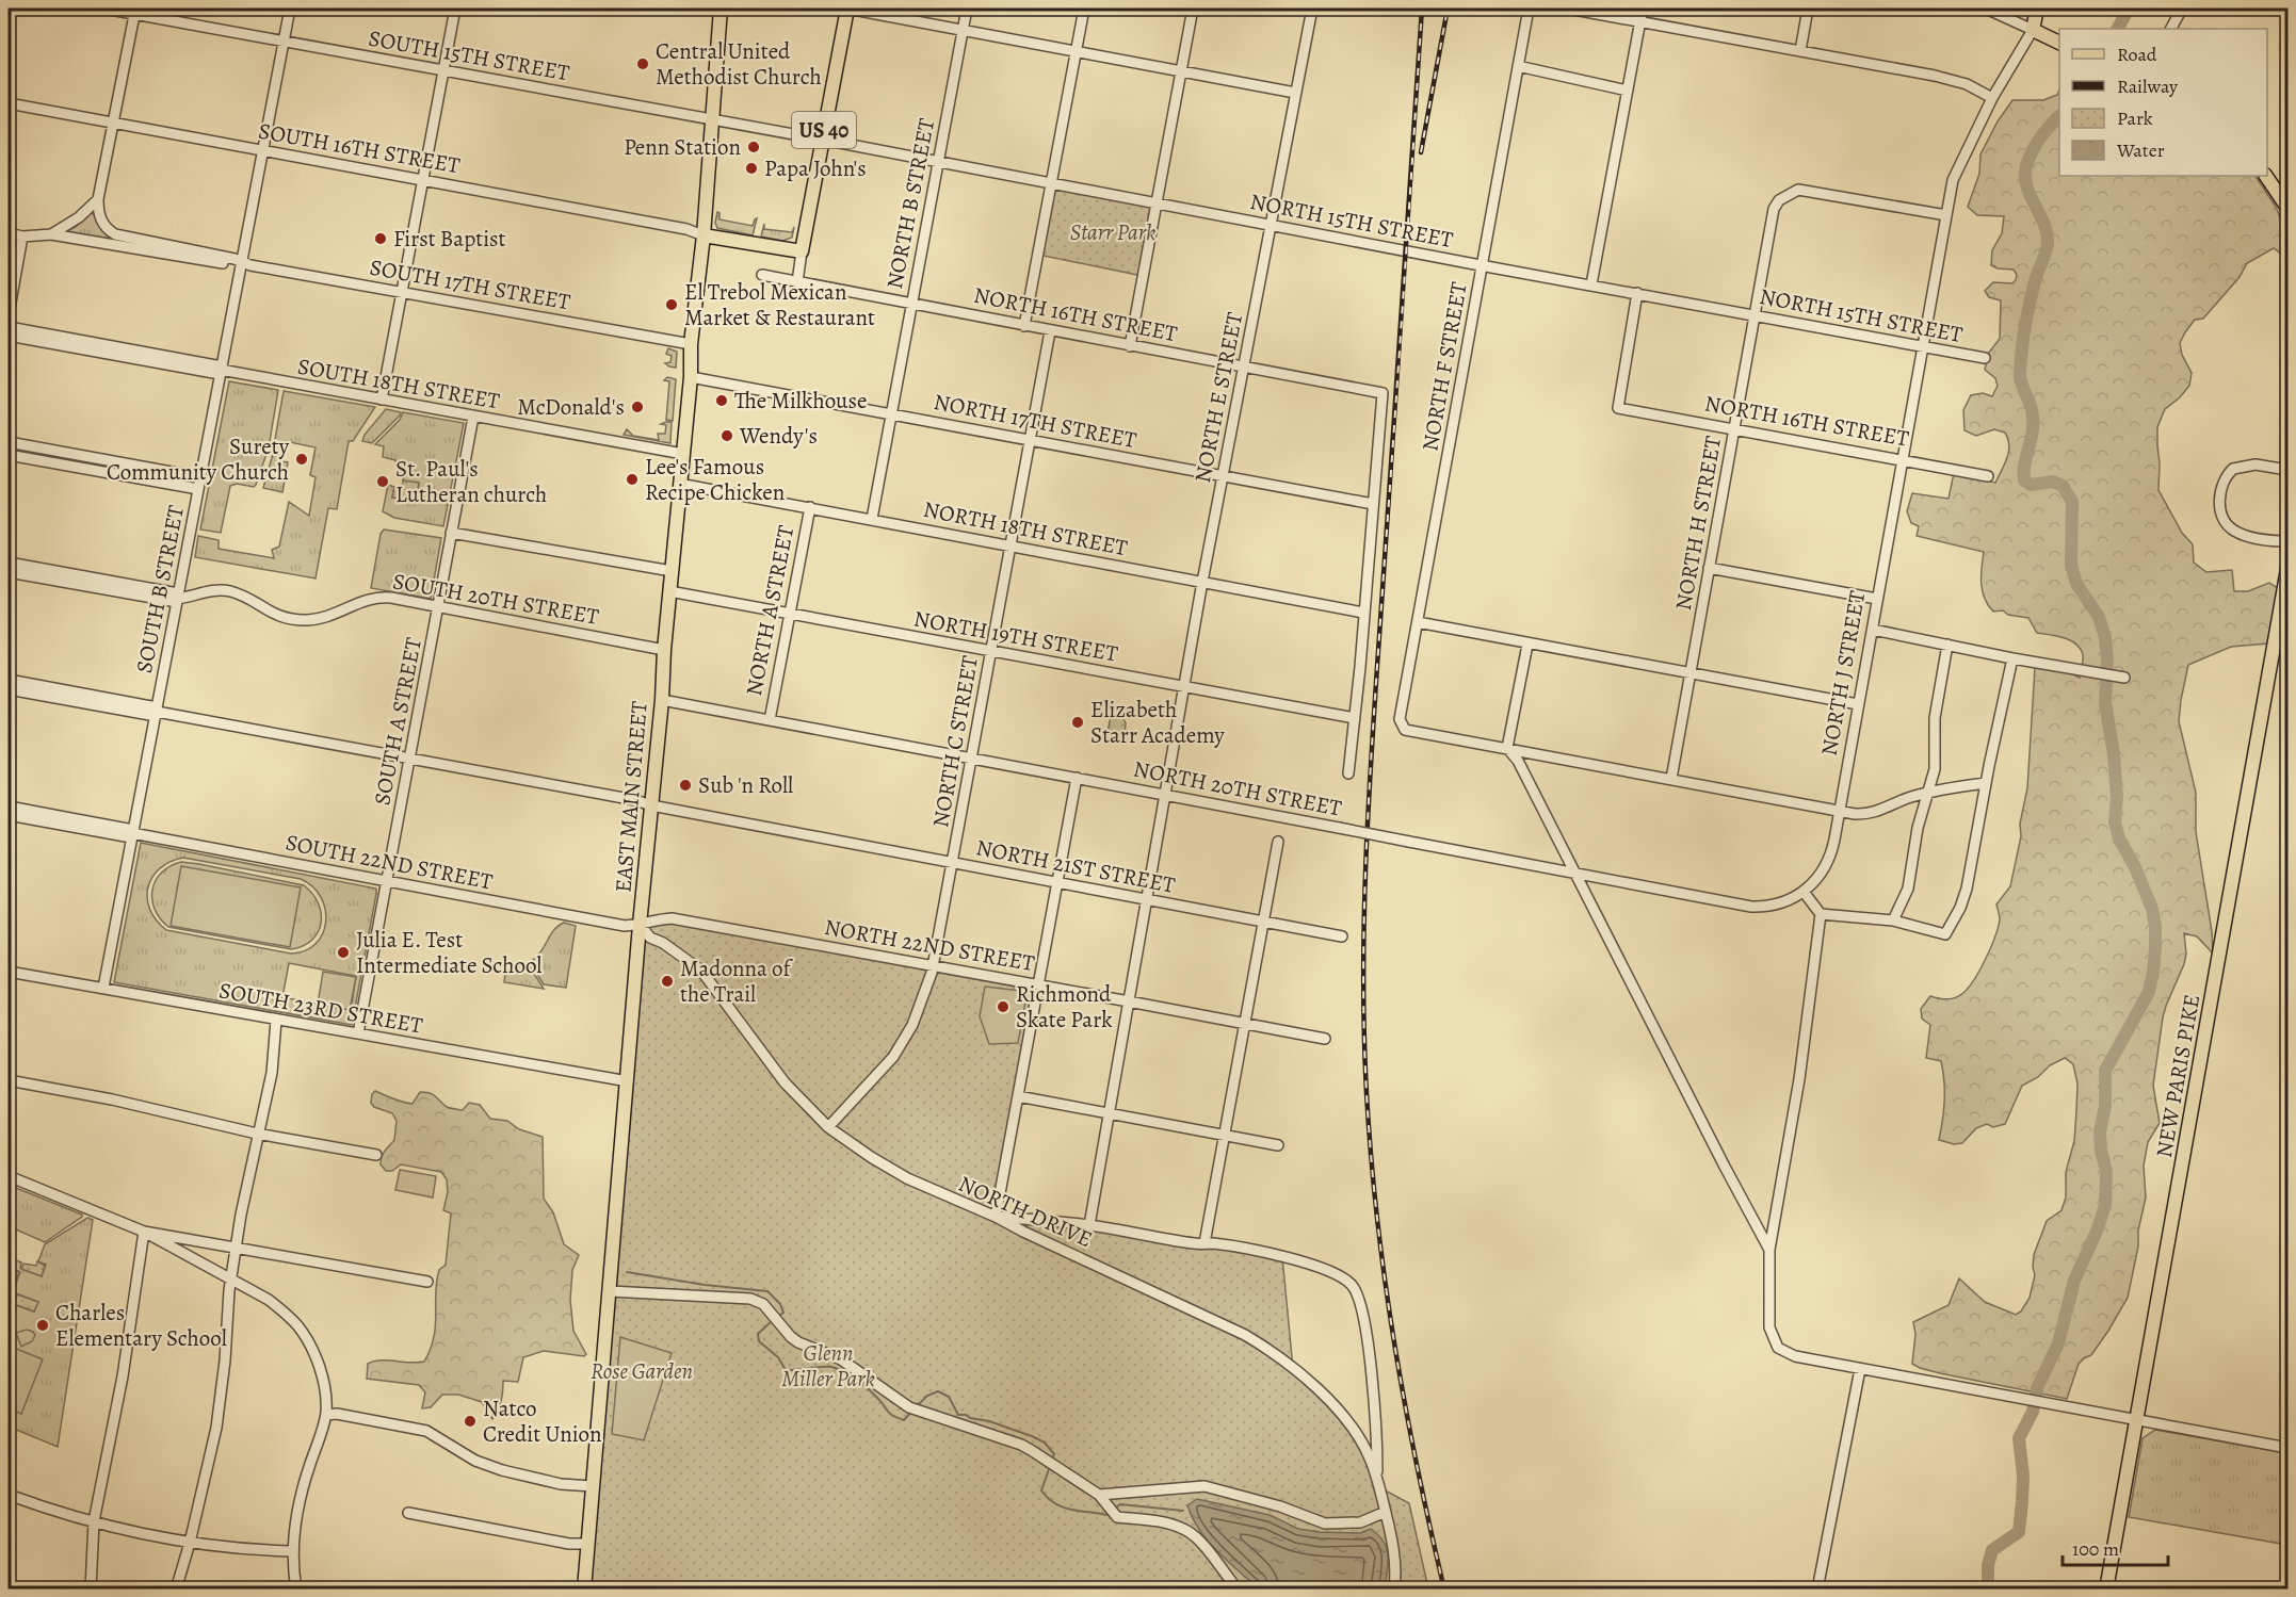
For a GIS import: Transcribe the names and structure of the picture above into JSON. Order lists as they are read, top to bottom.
{
  "streets": {
    "main road": [
      "US 40",
      "NORTH J STREET",
      "EAST MAIN STREET",
      "NEW PARIS PIKE"
    ],
    "street": [
      "SOUTH 15TH STREET",
      "SOUTH 16TH STREET",
      "NORTH B STREET",
      "NORTH 15TH STREET",
      "SOUTH 17TH STREET",
      "NORTH 16TH STREET",
      "NORTH F STREET",
      "SOUTH 18TH STREET",
      "NORTH E STREET",
      "NORTH 17TH STREET",
      "NORTH H STREET",
      "NORTH 18TH STREET",
      "SOUTH B STREET",
      "SOUTH 20TH STREET",
      "NORTH A STREET",
      "NORTH 19TH STREET",
      "SOUTH A STREET",
      "NORTH C STREET",
      "NORTH 20TH STREET",
      "SOUTH 22ND STREET",
      "NORTH 21ST STREET",
      "NORTH 22ND STREET",
      "SOUTH 23RD STREET",
      "NORTH DRIVE"
    ]
  },
  "crossings": [
    ["SOUTH 15TH STREET", "NORTH 15TH STREET"],
    ["SOUTH 15TH STREET", "SOUTH B STREET"],
    ["SOUTH 15TH STREET", "EAST MAIN STREET"],
    ["US 40", "NORTH 15TH STREET"],
    ["SOUTH 16TH STREET", "SOUTH B STREET"],
    ["SOUTH 16TH STREET", "EAST MAIN STREET"],
    ["NORTH B STREET", "NORTH 15TH STREET"],
    ["NORTH B STREET", "NORTH 16TH STREET"],
    ["NORTH B STREET", "NORTH 17TH STREET"],
    ["NORTH B STREET", "NORTH 18TH STREET"],
    ["NORTH 15TH STREET", "NORTH 16TH STREET"],
    ["NORTH 15TH STREET", "NORTH F STREET"],
    ["NORTH 15TH STREET", "NORTH E STREET"],
    ["NORTH 15TH STREET", "NORTH H STREET"],
    ["NORTH 15TH STREET", "NORTH J STREET"],
    ["NORTH 15TH STREET", "EAST MAIN STREET"],
    ["SOUTH 17TH STREET", "SOUTH B STREET"],
    ["SOUTH 17TH STREET", "EAST MAIN STREET"],
    ["NORTH 16TH STREET", "NORTH E STREET"],
    ["NORTH 16TH STREET", "NORTH 17TH STREET"],
    ["NORTH 16TH STREET", "NORTH H STREET"],
    ["NORTH 16TH STREET", "NORTH J STREET"],
    ["NORTH 16TH STREET", "NORTH C STREET"],
    ["SOUTH 18TH STREET", "SOUTH B STREET"],
    ["SOUTH 18TH STREET", "SOUTH A STREET"],
    ["SOUTH 18TH STREET", "EAST MAIN STREET"],
    ["NORTH E STREET", "NORTH 17TH STREET"],
    ["NORTH E STREET", "NORTH 18TH STREET"],
    ["NORTH E STREET", "NORTH 19TH STREET"],
    ["NORTH E STREET", "NORTH 20TH STREET"],
    ["NORTH E STREET", "NORTH 21ST STREET"],
    ["NORTH E STREET", "NORTH 22ND STREET"],
    ["NORTH 17TH STREET", "NORTH C STREET"],
    ["NORTH 17TH STREET", "EAST MAIN STREET"],
    ["NORTH H STREET", "NORTH J STREET"],
    ["NORTH 18TH STREET", "NORTH A STREET"],
    ["NORTH 18TH STREET", "NORTH C STREET"],
    ["NORTH 18TH STREET", "EAST MAIN STREET"],
    ["SOUTH B STREET", "SOUTH 20TH STREET"],
    ["SOUTH B STREET", "SOUTH 22ND STREET"],
    ["SOUTH B STREET", "NORTH 21ST STREET"],
    ["SOUTH B STREET", "SOUTH 23RD STREET"],
    ["SOUTH 20TH STREET", "SOUTH A STREET"],
    ["SOUTH 20TH STREET", "EAST MAIN STREET"],
    ["NORTH A STREET", "NORTH 19TH STREET"],
    ["NORTH A STREET", "NORTH 20TH STREET"],
    ["NORTH 19TH STREET", "NORTH C STREET"],
    ["NORTH 19TH STREET", "EAST MAIN STREET"],
    ["NORTH J STREET", "NORTH 20TH STREET"],
    ["SOUTH A STREET", "SOUTH 22ND STREET"],
    ["SOUTH A STREET", "NORTH 21ST STREET"],
    ["SOUTH A STREET", "SOUTH 23RD STREET"],
    ["NORTH C STREET", "NORTH 20TH STREET"],
    ["NORTH C STREET", "NORTH 21ST STREET"],
    ["NORTH C STREET", "NORTH 22ND STREET"],
    ["NORTH C STREET", "NORTH DRIVE"],
    ["NORTH 20TH STREET", "EAST MAIN STREET"],
    ["EAST MAIN STREET", "SOUTH 22ND STREET"],
    ["EAST MAIN STREET", "NORTH 21ST STREET"],
    ["EAST MAIN STREET", "NORTH 22ND STREET"],
    ["EAST MAIN STREET", "SOUTH 23RD STREET"],
    ["EAST MAIN STREET", "NORTH DRIVE"],
    ["SOUTH 22ND STREET", "NORTH 22ND STREET"],
    ["SOUTH 22ND STREET", "NORTH DRIVE"],
    ["NORTH 22ND STREET", "NORTH DRIVE"]
  ],
  "parks": ["Starr Park", "Glenn Miller Park", "Rose Garden"],
  "places": [
    "Central United Methodist Church",
    "Penn Station",
    "Papa John's",
    "First Baptist",
    "El Trebol Mexican Market & Restaurant",
    "The Milkhouse",
    "McDonald's",
    "Wendy's",
    "Surety Community Church",
    "Lee's Famous Recipe Chicken",
    "St. Paul's Lutheran church",
    "Elizabeth Starr Academy",
    "Sub 'n Roll",
    "Julia E. Test Intermediate School",
    "Madonna of the Trail",
    "Richmond Skate Park",
    "Charles Elementary School",
    "Natco Credit Union"
  ],
  "legend": [
    "Road",
    "Railway",
    "Park",
    "Water"
  ],
  "scale_bar": "100 m"
}
